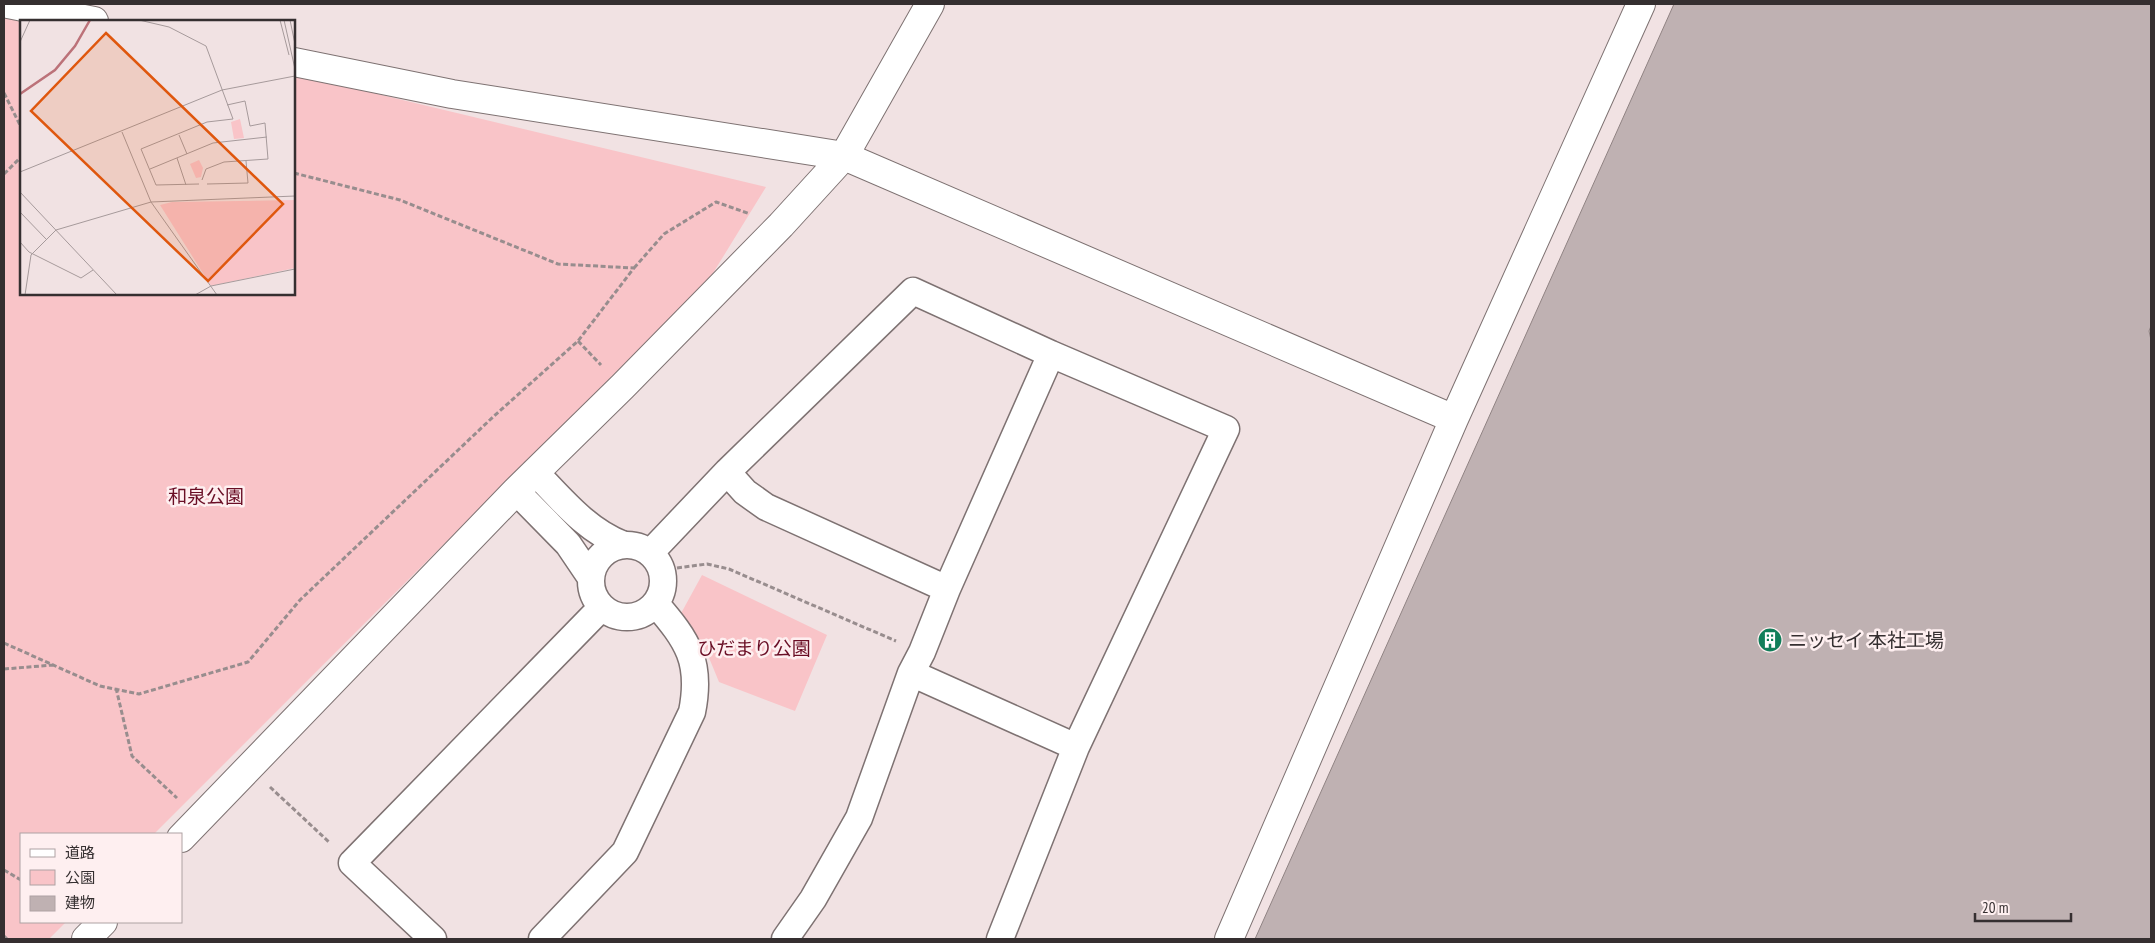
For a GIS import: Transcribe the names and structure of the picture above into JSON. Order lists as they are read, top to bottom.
{
  "parks": ["和泉公園", "ひだまり公園"],
  "places": {
    "building": ["ニッセイ 本社工場"]
  },
  "legend": ["道路", "公園", "建物"],
  "scale_bar": "20 m"
}
